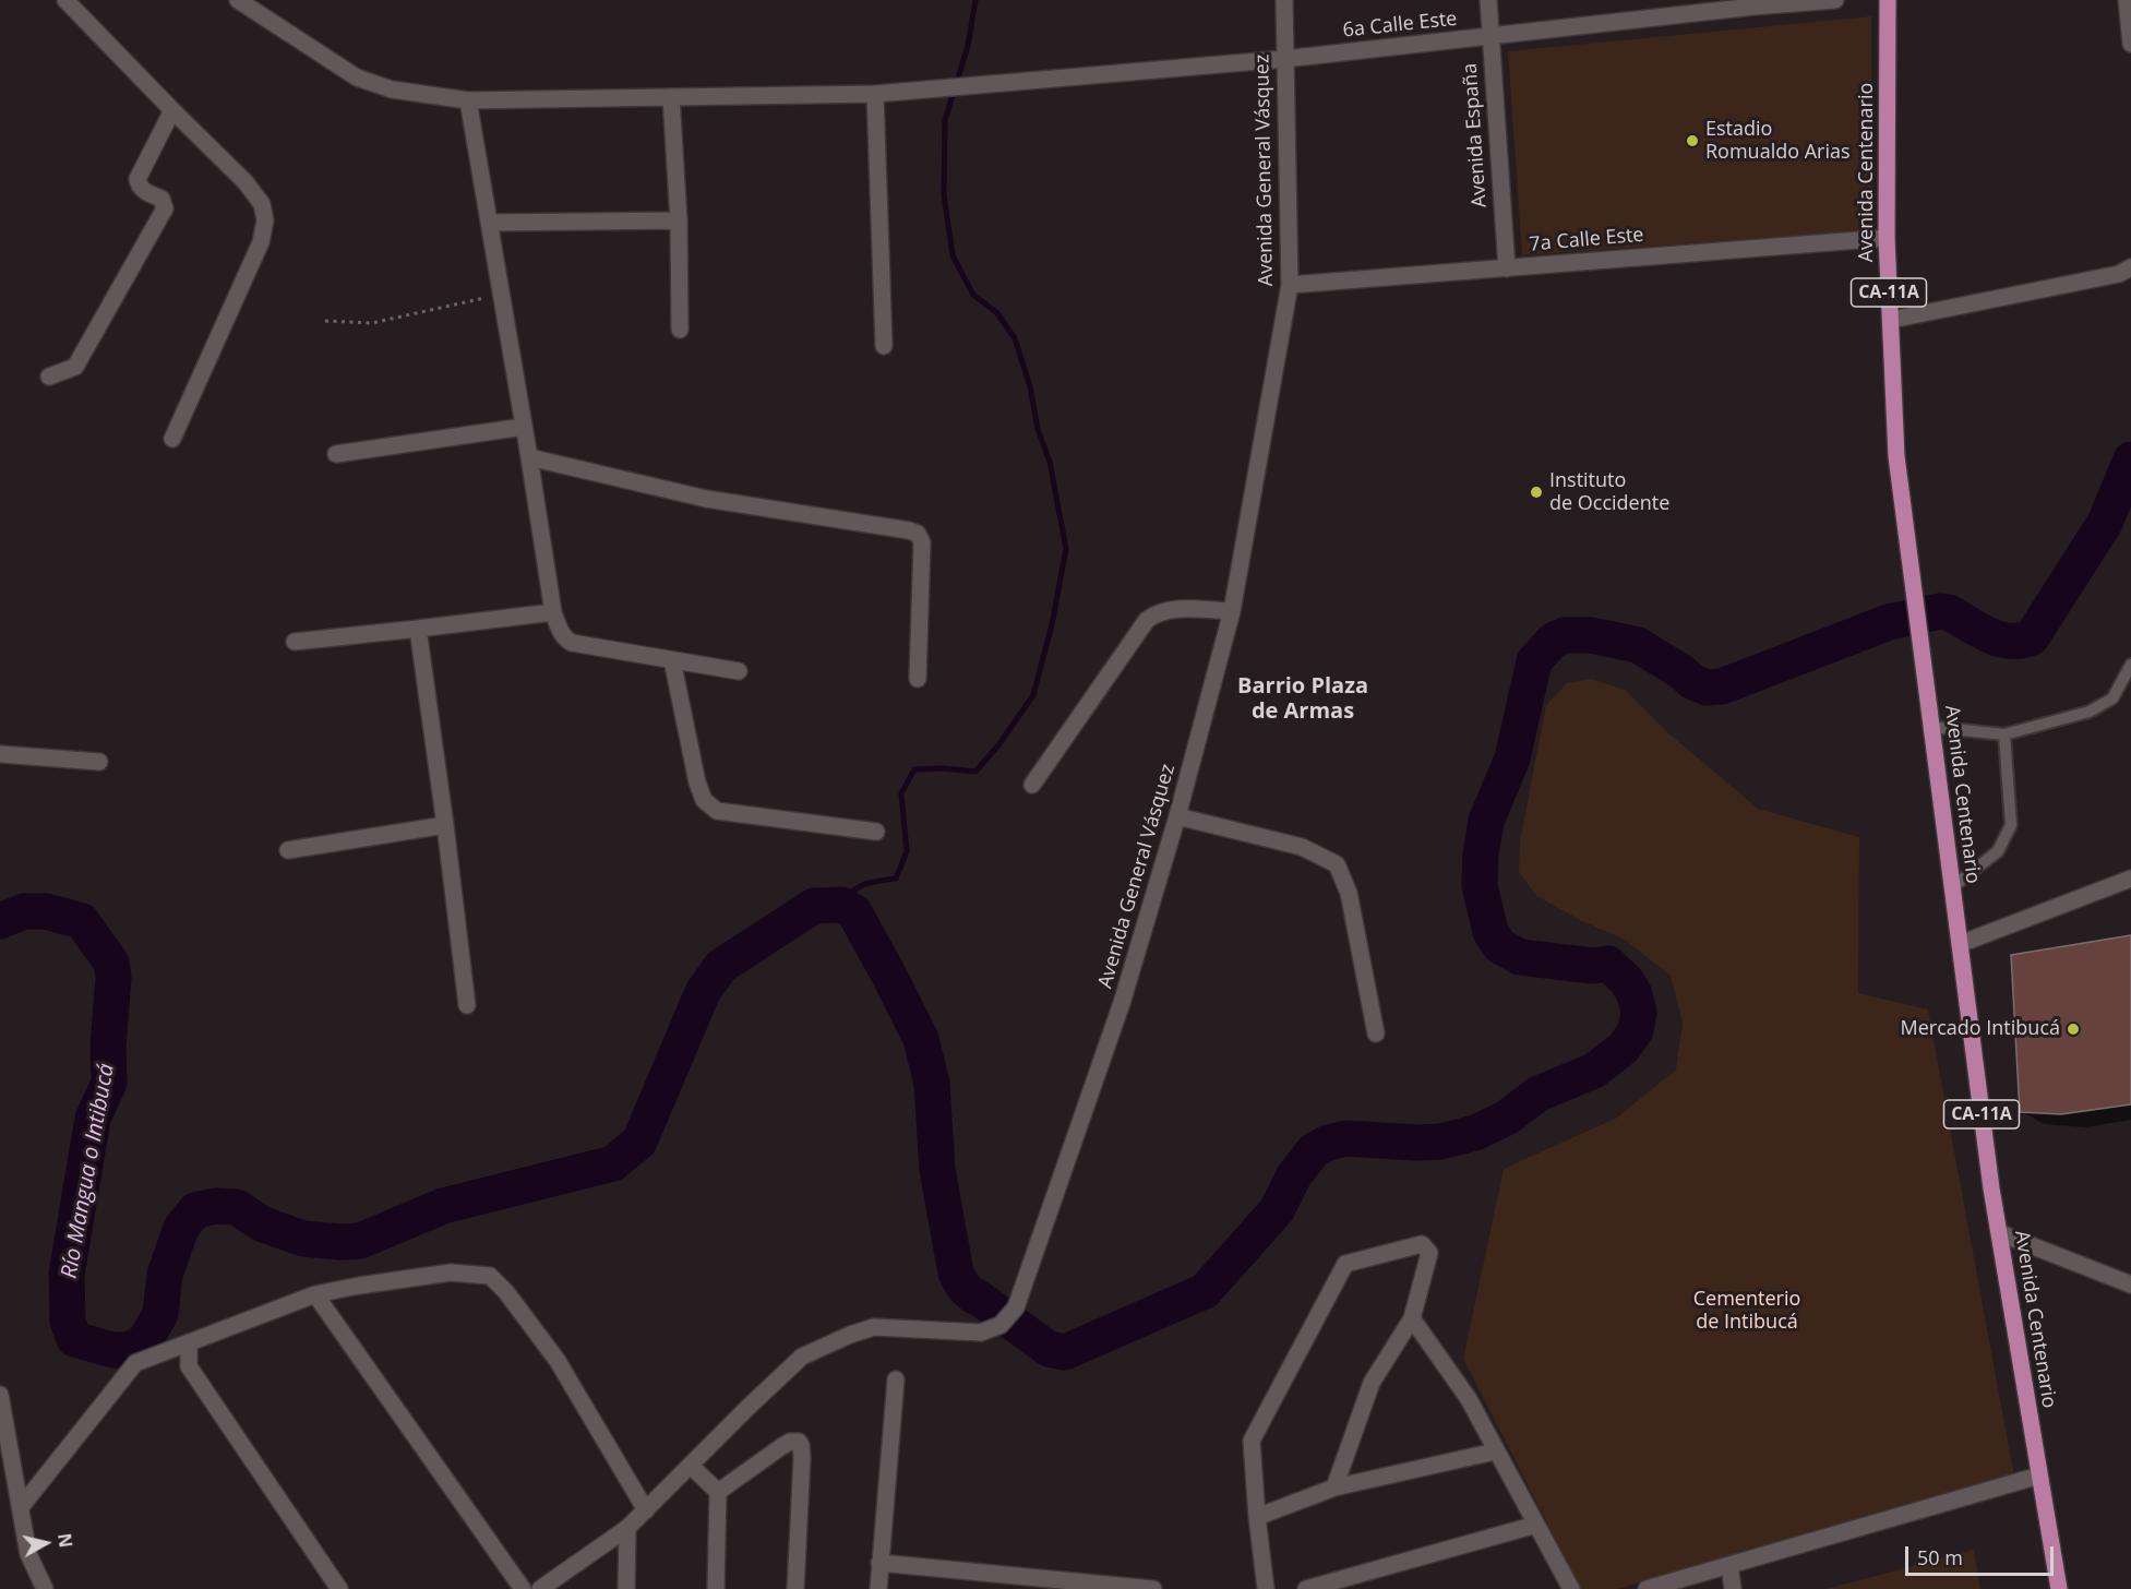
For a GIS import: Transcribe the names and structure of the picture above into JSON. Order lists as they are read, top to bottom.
{
  "streets": {
    "main road": ["Avenida Centenario", "CA-11A"],
    "street": [
      "6a Calle Este",
      "Avenida España",
      "Avenida General Vásquez",
      "7a Calle Este"
    ]
  },
  "crossings": [
    ["6a Calle Este", "Avenida España"],
    ["6a Calle Este", "Avenida General Vásquez"],
    ["Avenida España", "7a Calle Este"],
    ["Avenida General Vásquez", "7a Calle Este"],
    ["Avenida Centenario", "7a Calle Este"]
  ],
  "districts": ["Barrio Plaza de Armas"],
  "water": ["Río Mangua o Intibucá"],
  "parks": ["Cementerio de Intibucá"],
  "places": ["Estadio Romualdo Arias", "Instituto de Occidente", "Mercado Intibucá"],
  "scale_bar": "50 m",
  "north": "right"
}
